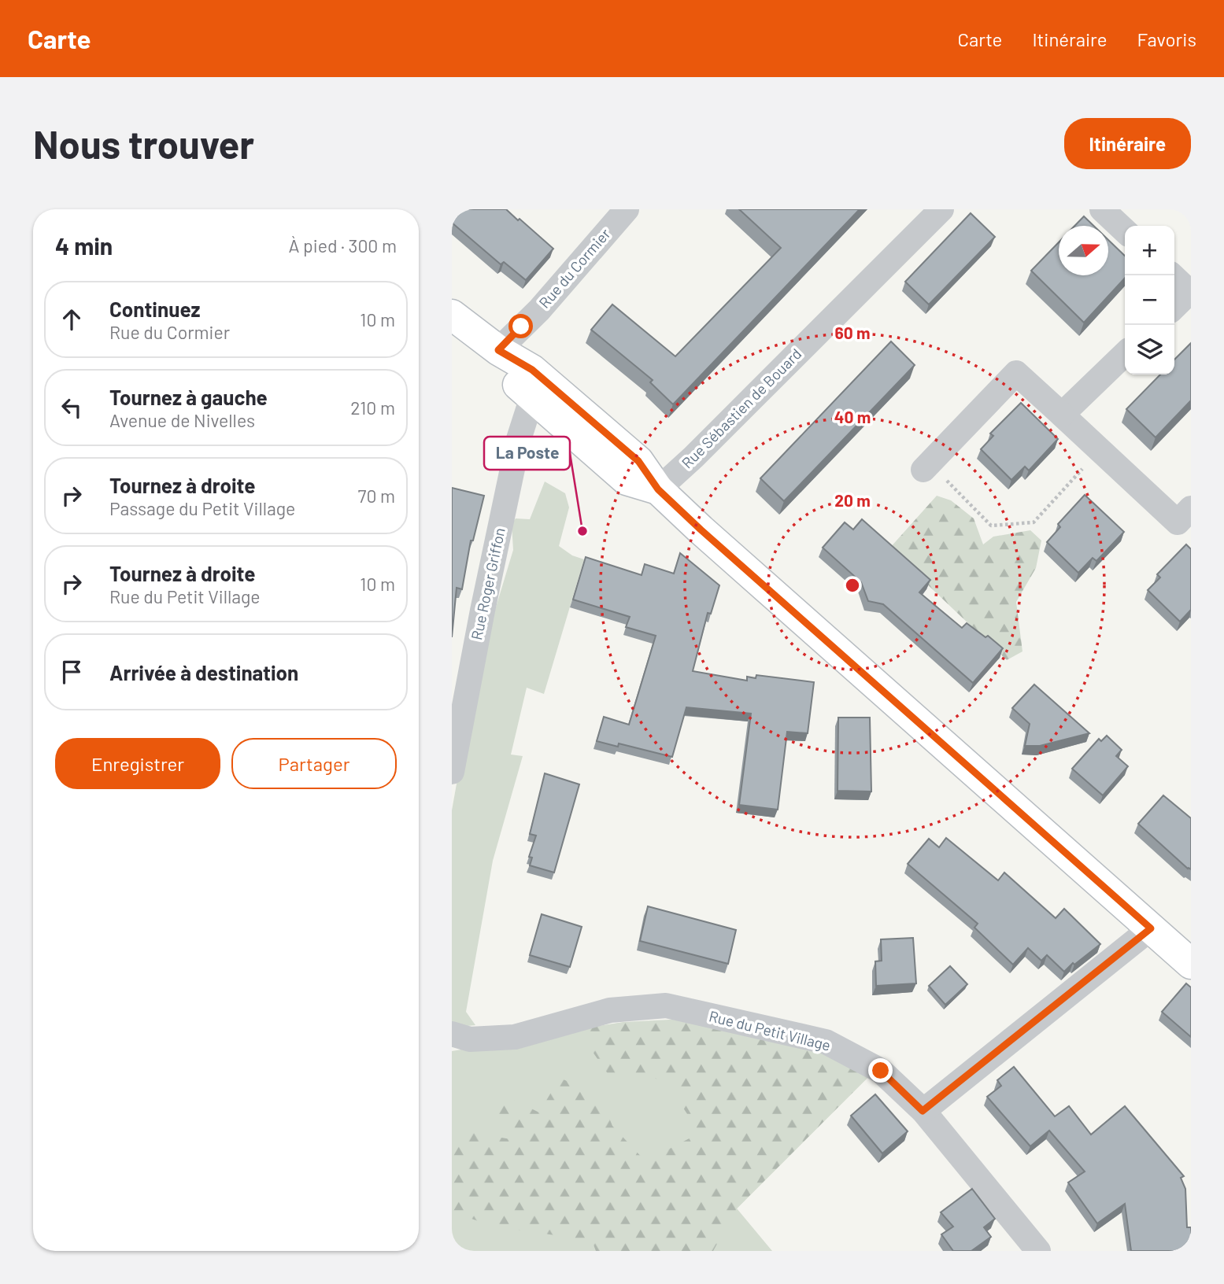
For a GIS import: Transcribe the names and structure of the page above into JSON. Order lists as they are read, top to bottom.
{
  "streets": {
    "street": [
      "Rue du Cormier",
      "Rue Sébastien de Bouard",
      "Rue Roger Griffon",
      "Rue du Petit Village"
    ]
  },
  "places": ["La Poste"],
  "north": "right",
  "page": {
    "header": "Carte",
    "nav": ["Carte", "Itinéraire", "Favoris"],
    "buttons": [
      "Itinéraire",
      ["Enregistrer", "Partager"]
    ],
    "title": "Nous trouver",
    "heading": ["4 min", "À pied · 300 m"],
    "map_buttons": ["+", "−"],
    "list": [
      ["Continuez", "Rue du Cormier", "10 m"],
      ["Tournez à gauche", "Avenue de Nivelles", "210 m"],
      ["Tournez à droite", "Passage du Petit Village", "70 m"],
      ["Tournez à droite", "Rue du Petit Village", "10 m"],
      "Arrivée à destination"
    ]
  },
  "rings": ["60 m", "40 m", "20 m"]
}
